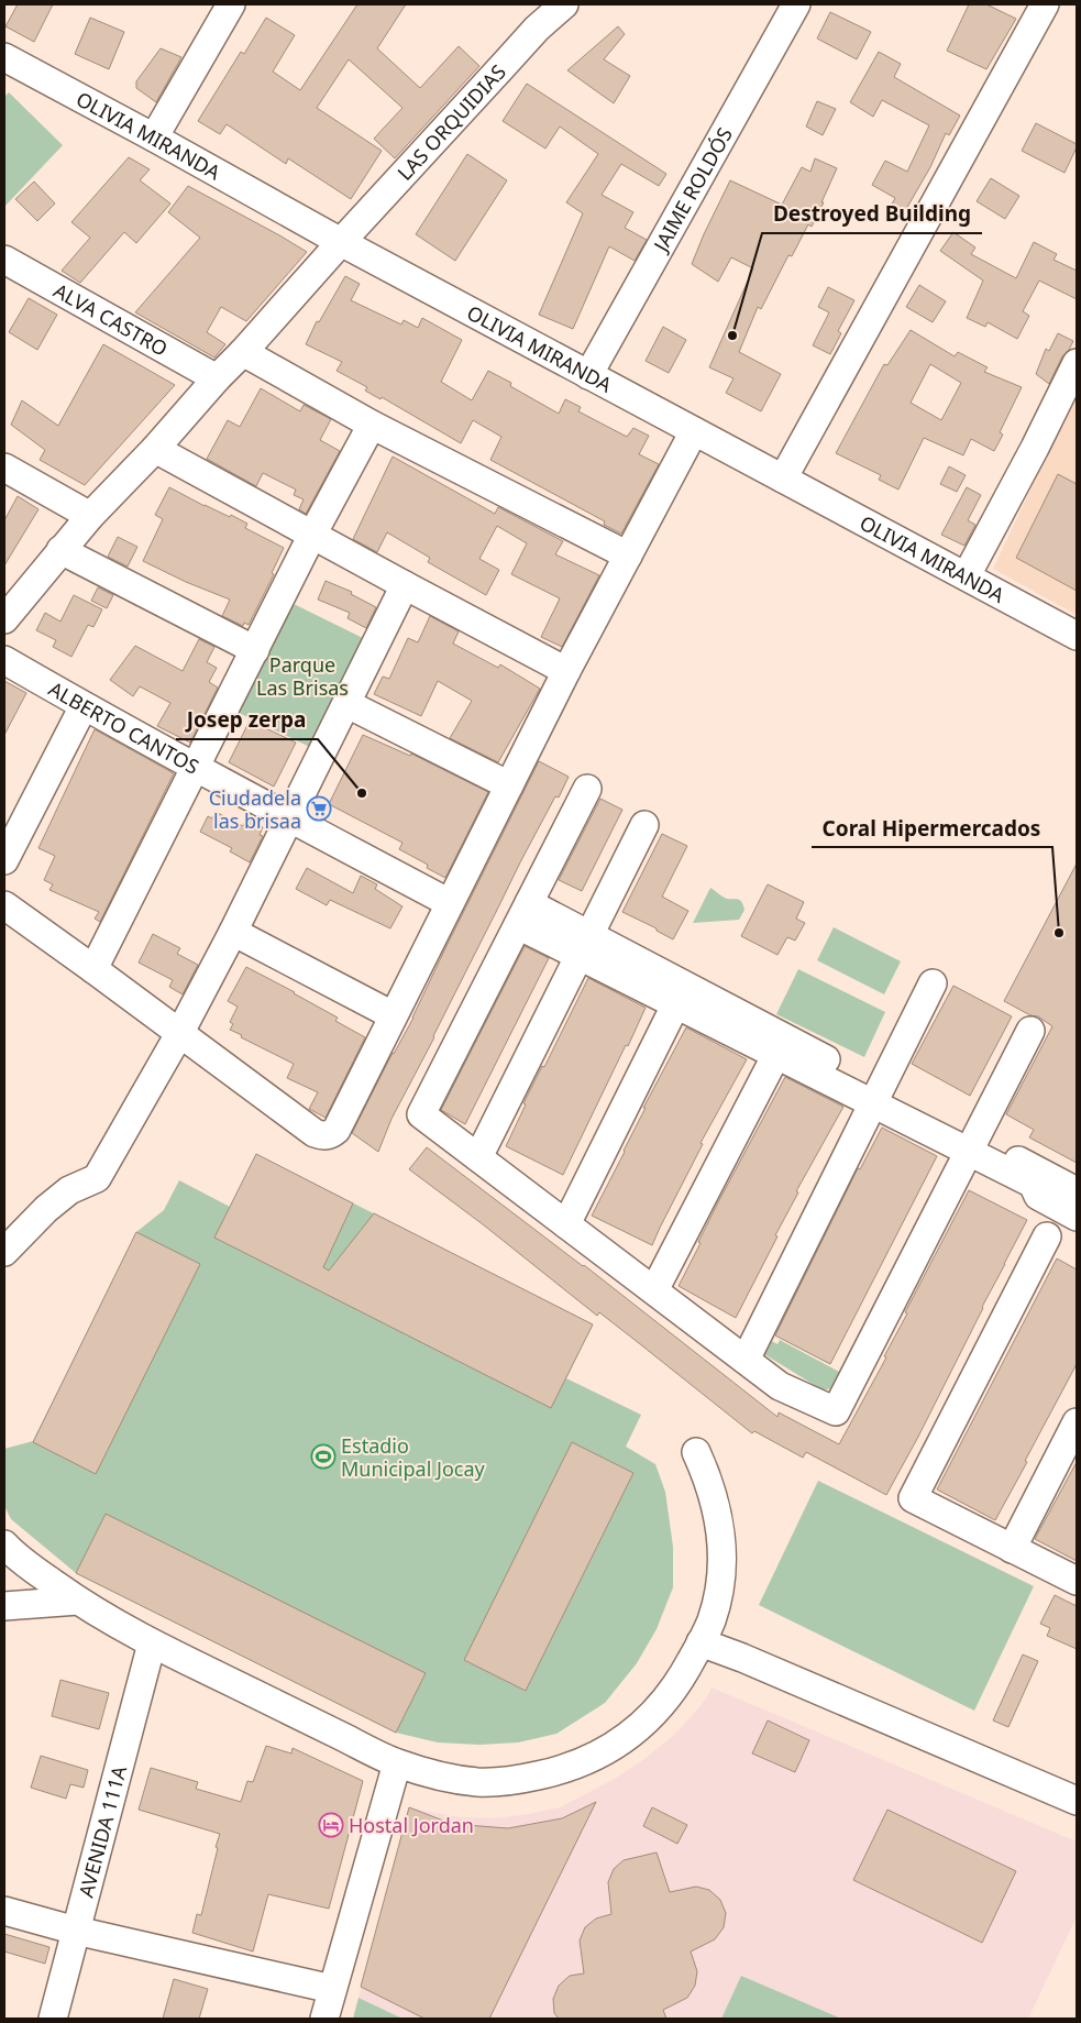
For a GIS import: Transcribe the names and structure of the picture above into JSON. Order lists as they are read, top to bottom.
{
  "streets": {
    "street": [
      "LAS ORQUIDIAS",
      "OLIVIA MIRANDA",
      "JAIME ROLDÓS",
      "ALVA CASTRO",
      "ALBERTO CANTOS",
      "AVENIDA 111A"
    ]
  },
  "crossings": [
    ["LAS ORQUIDIAS", "OLIVIA MIRANDA"],
    ["LAS ORQUIDIAS", "ALVA CASTRO"],
    ["OLIVIA MIRANDA", "JAIME ROLDÓS"]
  ],
  "parks": ["Parque Las Brisas"],
  "places": {
    "other": ["Destroyed Building", "Josep zerpa", "Coral Hipermercados"],
    "supermarket": ["Ciudadela las brisaa"],
    "sports": ["Estadio Municipal Jocay"],
    "hotel": ["Hostal Jordan"]
  }
}
